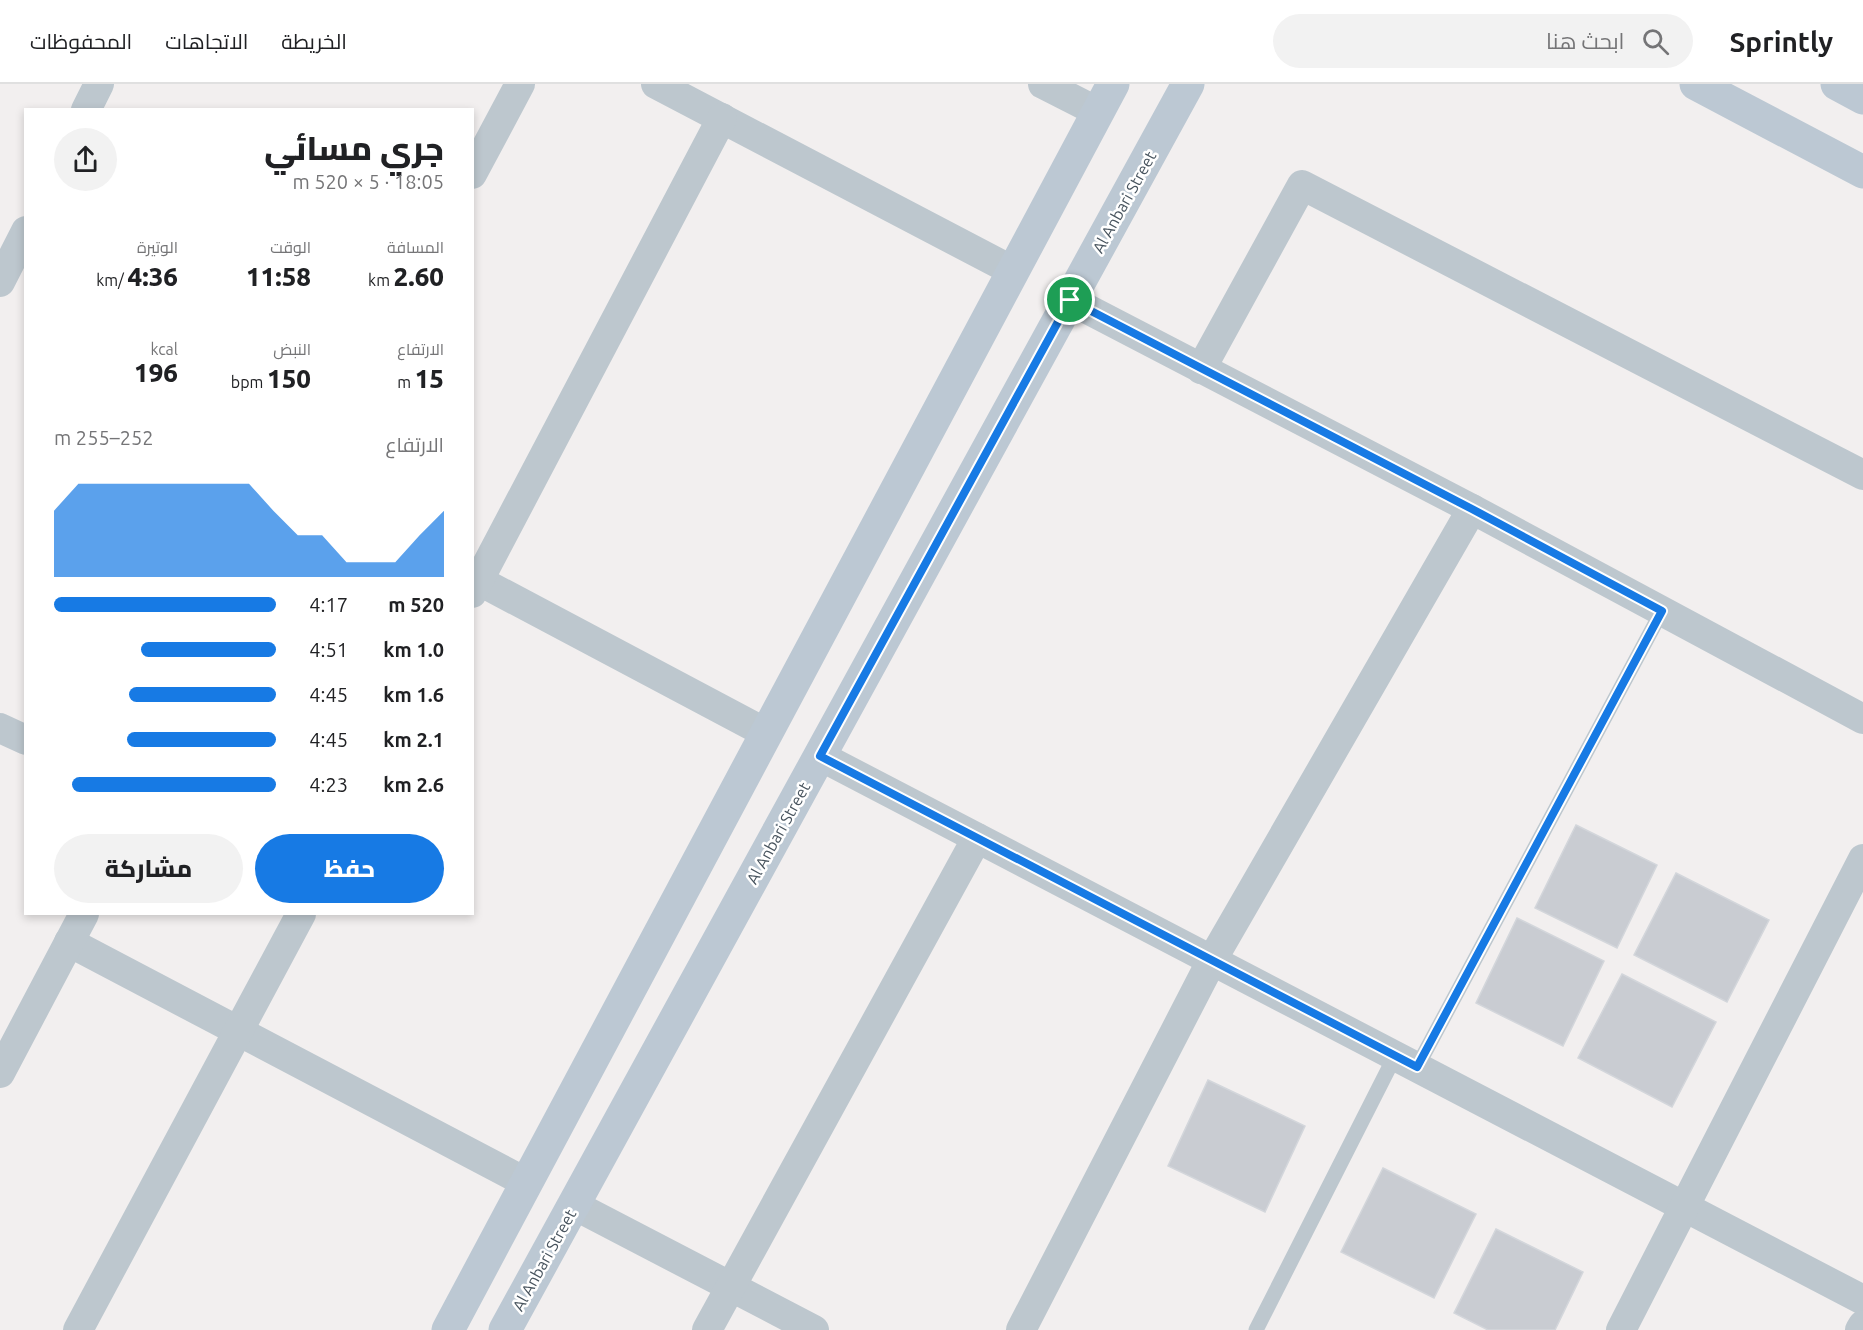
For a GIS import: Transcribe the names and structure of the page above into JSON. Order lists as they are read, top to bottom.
{
  "streets": {
    "street": ["Al Anbari Street"]
  },
  "page": {
    "header": "Sprintly",
    "search": "ابحث هنا",
    "nav": ["الخريطة", "الاتجاهات", "المحفوظات"],
    "heading": ["جري مسائي", "18:05 · 5 × 520 m"],
    "stats": [
      ["المسافة", "2.60 km"],
      ["الوقت", "11:58"],
      ["الوتيرة", "4:36 /km"],
      ["الارتفاع", "15 m"],
      ["النبض", "150 bpm"],
      ["kcal", "196"]
    ],
    "chart": ["الارتفاع", "252–255 m"],
    "list": [
      {
        "name": "520 m",
        "note": "4:17"
      },
      {
        "name": "1.0 km",
        "note": "4:51"
      },
      {
        "name": "1.6 km",
        "note": "4:45"
      },
      {
        "name": "2.1 km",
        "note": "4:45"
      },
      {
        "name": "2.6 km",
        "note": "4:23"
      }
    ],
    "buttons": ["حفظ", "مشاركة"]
  }
}
